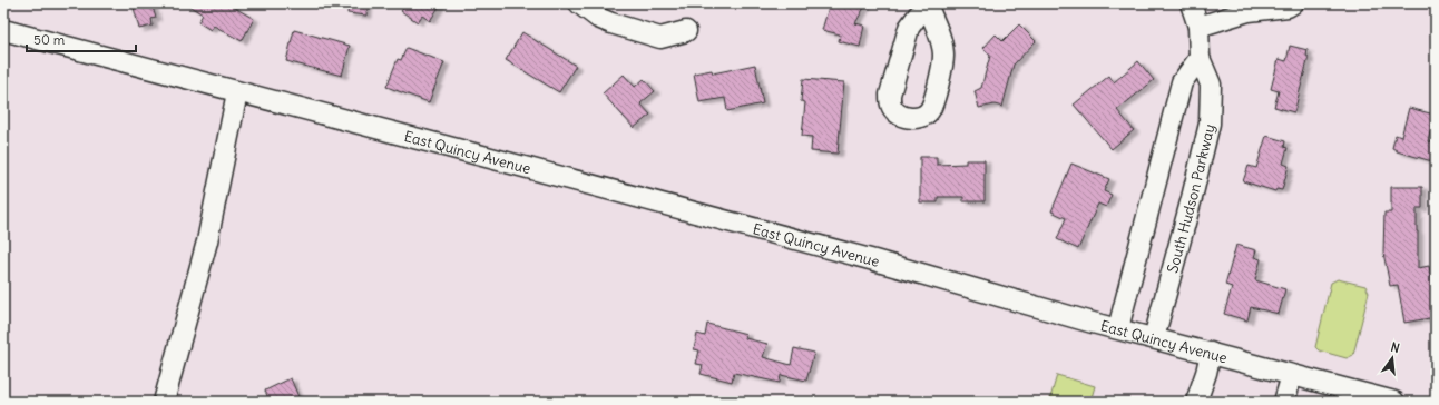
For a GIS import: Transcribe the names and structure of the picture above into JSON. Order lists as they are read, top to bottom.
{
  "streets": {
    "street": ["East Quincy Avenue", "South Hudson Parkway"]
  },
  "crossings": [
    ["East Quincy Avenue", "South Hudson Parkway"]
  ],
  "scale_bar": "50 m",
  "north": "top"
}
